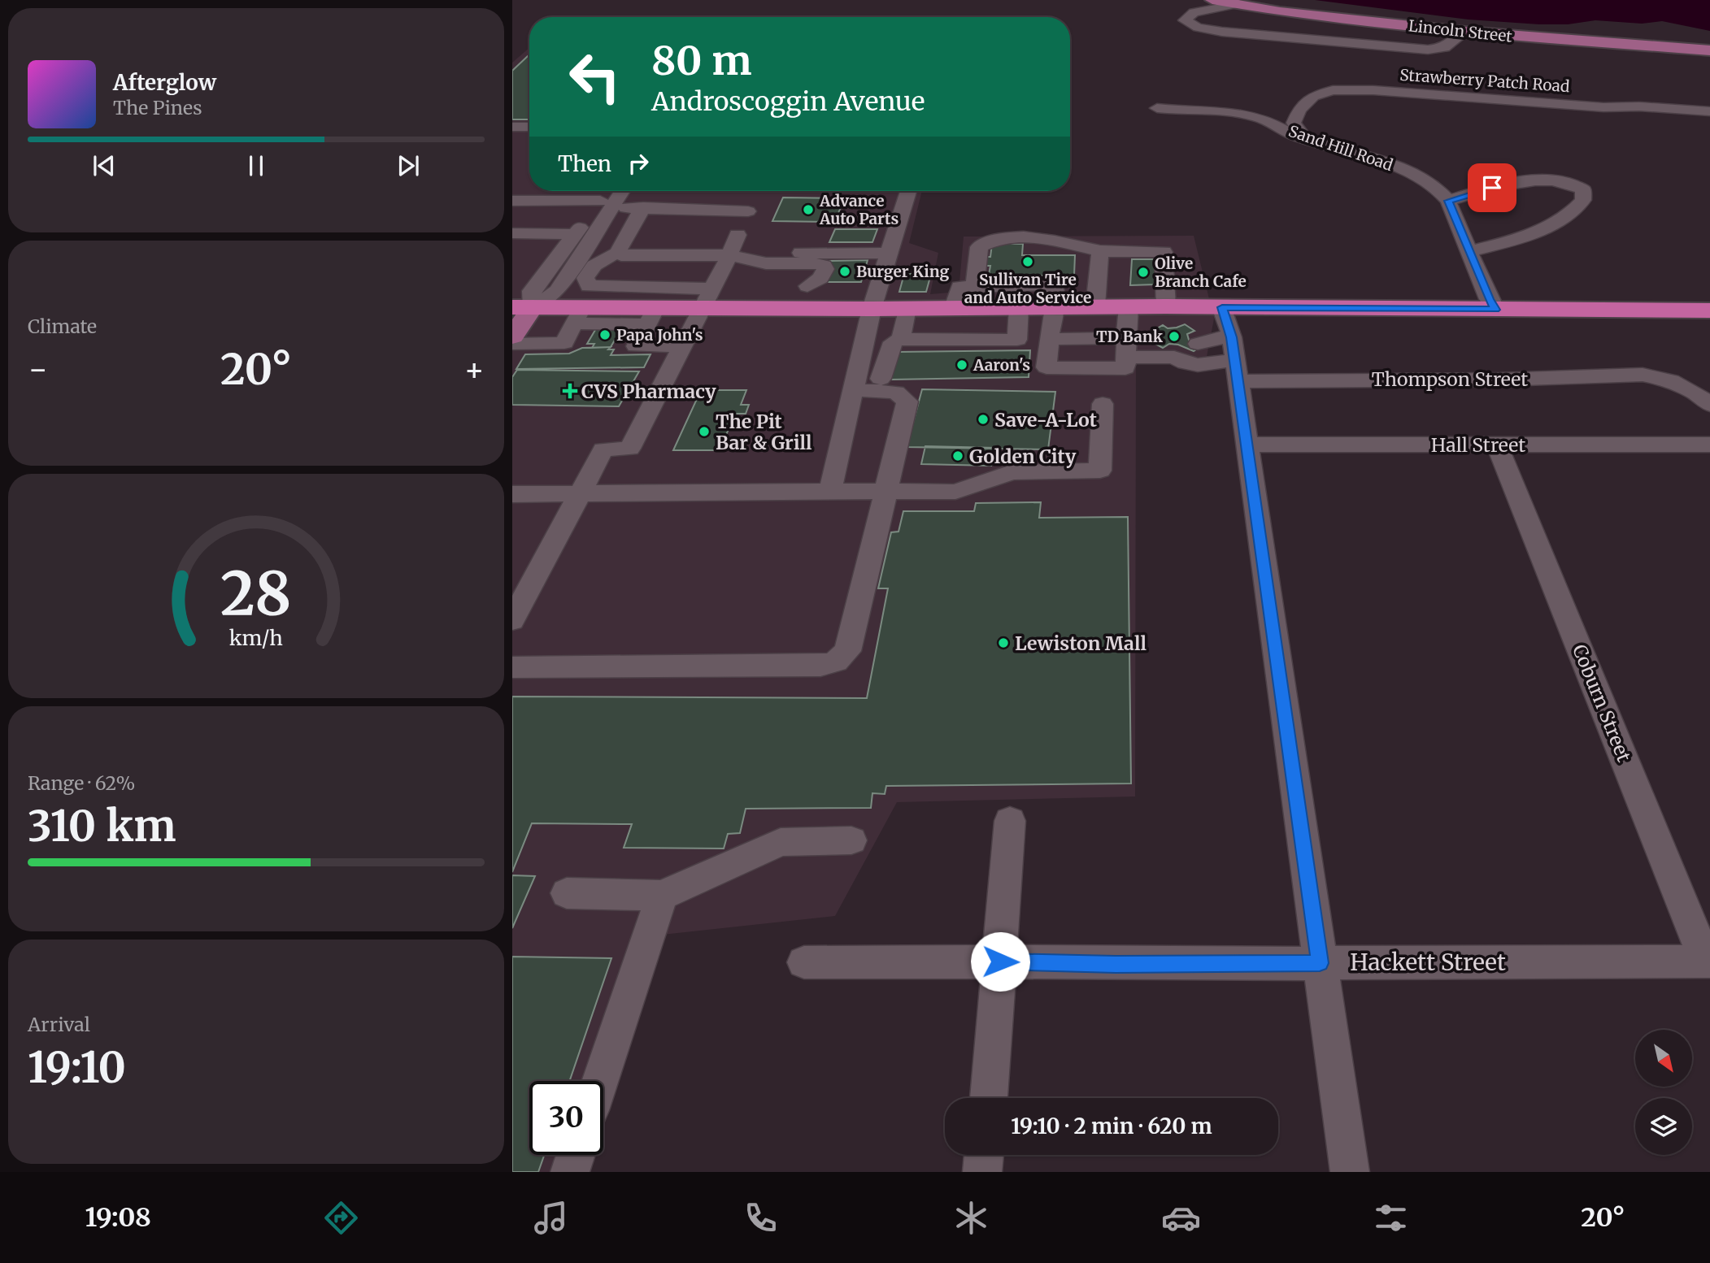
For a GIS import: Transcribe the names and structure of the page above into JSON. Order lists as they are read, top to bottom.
{
  "streets": {
    "main road": ["Lincoln Street"],
    "street": [
      "Strawberry Patch Road",
      "Sand Hill Road",
      "Thompson Street",
      "Hall Street",
      "Coburn Street",
      "Hackett Street"
    ]
  },
  "crossings": [
    ["Strawberry Patch Road", "Sand Hill Road"],
    ["Hall Street", "Coburn Street"],
    ["Coburn Street", "Hackett Street"]
  ],
  "places": {
    "other": [
      "Advance Auto Parts",
      "Sullivan Tire and Auto Service",
      "Burger King",
      "Olive Branch Cafe",
      "Papa John's",
      "TD Bank",
      "Aaron's",
      "Save-A-Lot",
      "The Pit Bar & Grill",
      "Golden City",
      "Lewiston Mall"
    ],
    "health": ["CVS Pharmacy"]
  },
  "north": "bottom right",
  "page": {
    "turn": ["80 m", "Androscoggin Avenue"],
    "song": ["Afterglow", "The Pines"],
    "then": "Then",
    "tile": [
      "Climate",
      ["Range · 62%", "310 km"],
      ["Arrival", "19:10"]
    ],
    "heat": ["−", "20°", "+"],
    "limit": "30",
    "trip": "19:10 · 2 min · 620 m",
    "tabs": ["19:08", "20°"],
    "gauge": ["28", "km/h"]
  }
}
